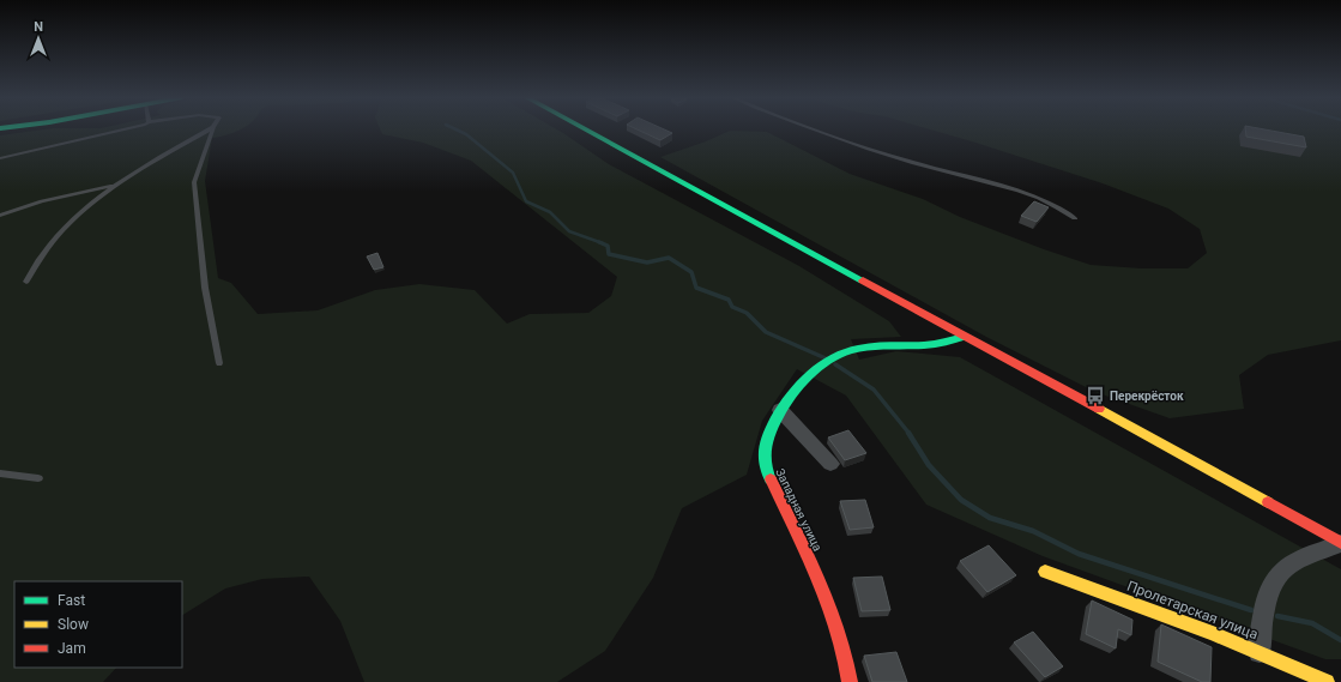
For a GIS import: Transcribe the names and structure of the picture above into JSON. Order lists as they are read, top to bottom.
{
  "streets": {
    "street": ["Западная улица", "Пролетарская улица"]
  },
  "places": {
    "bus stop": ["Перекрёсток"]
  },
  "legend": ["Fast", "Slow", "Jam"],
  "north": "top"
}
